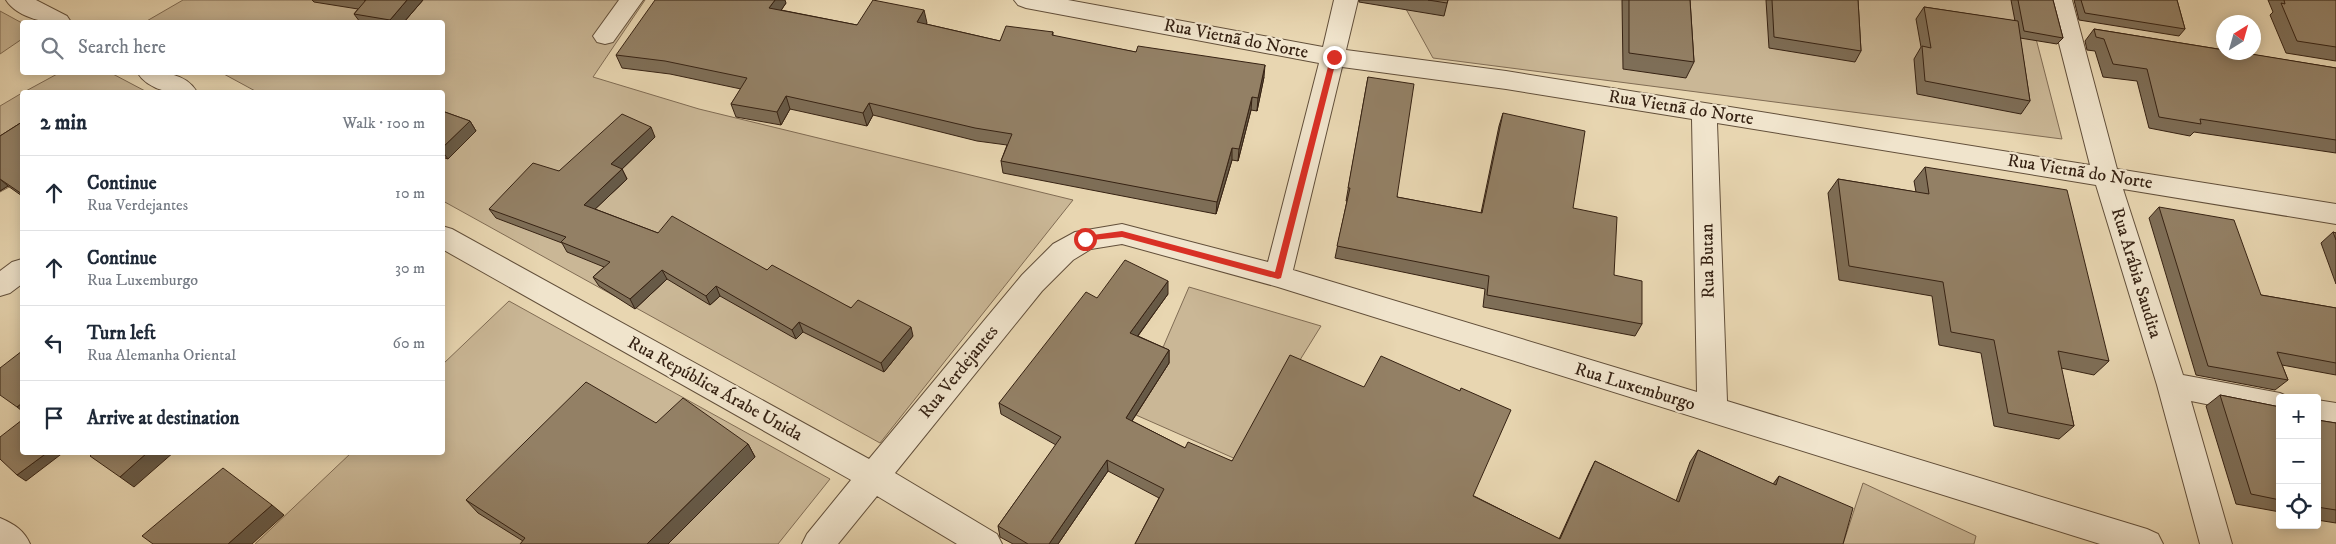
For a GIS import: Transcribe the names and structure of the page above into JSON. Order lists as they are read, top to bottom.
{
  "streets": {
    "street": [
      "Rua Vietnã do Norte",
      "Rua Butan",
      "Rua Arábia Saudita",
      "Rua Verdejantes",
      "Rua Luxemburgo",
      "Rua República Árabe Unida"
    ]
  },
  "crossings": [
    ["Rua Vietnã do Norte", "Rua Butan"],
    ["Rua Vietnã do Norte", "Rua Arábia Saudita"],
    ["Rua Butan", "Rua Luxemburgo"],
    ["Rua Verdejantes", "Rua Luxemburgo"],
    ["Rua Verdejantes", "Rua República Árabe Unida"]
  ],
  "north": "top right",
  "page": {
    "search": "Search here",
    "heading": ["2 min", "Walk · 100 m"],
    "list": [
      ["Continue", "Rua Verdejantes", "10 m"],
      ["Continue", "Rua Luxemburgo", "30 m"],
      ["Turn left", "Rua Alemanha Oriental", "60 m"],
      "Arrive at destination"
    ],
    "map_buttons": ["+", "−"]
  }
}
